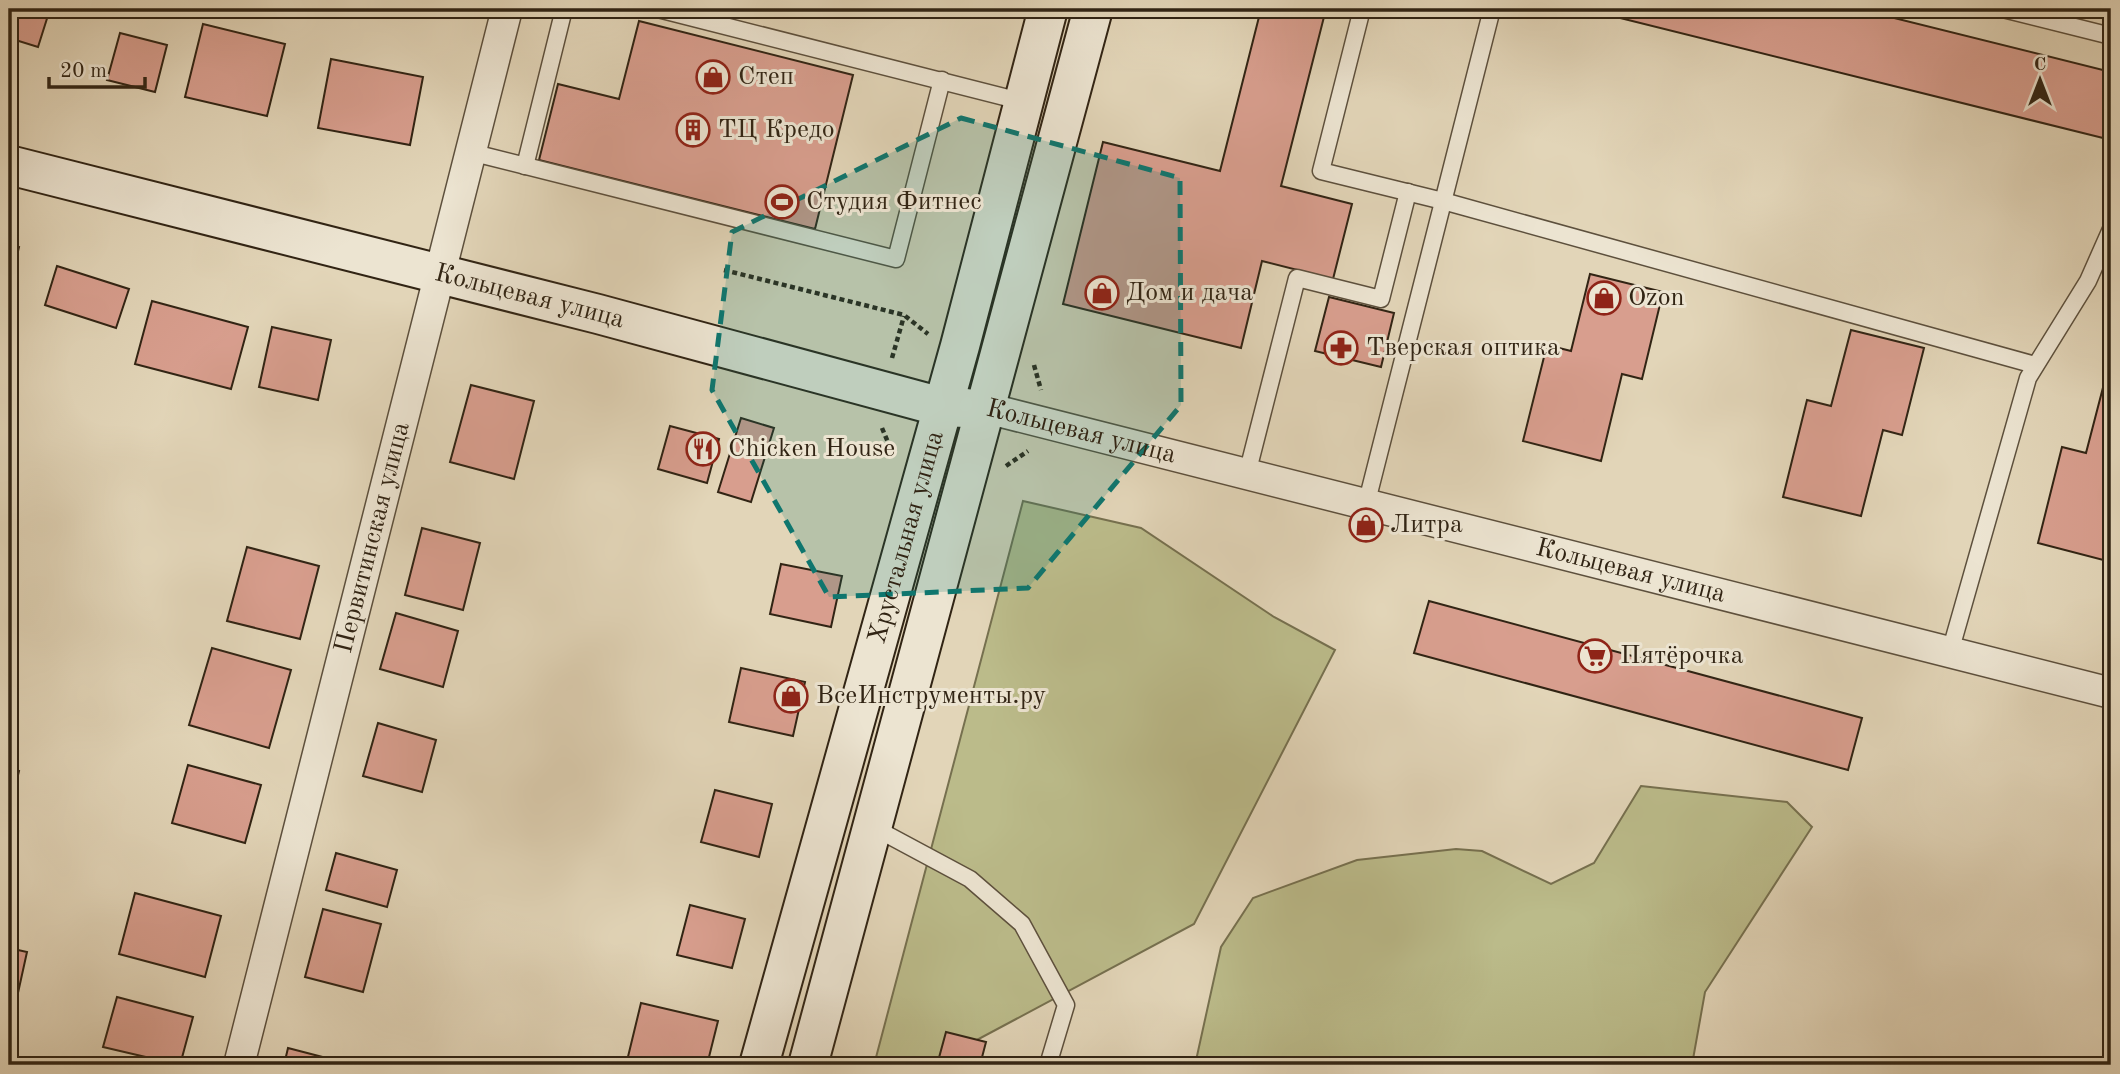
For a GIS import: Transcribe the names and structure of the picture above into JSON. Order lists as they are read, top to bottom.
{
  "streets": {
    "main road": ["Кольцевая улица", "Хрустальная улица"],
    "street": ["Первитинская улица"]
  },
  "crossings": [
    ["Кольцевая улица", "Первитинская улица"],
    ["Кольцевая улица", "Хрустальная улица"]
  ],
  "places": {
    "shop": [
      "Степ",
      "Дом и дача",
      "Ozon",
      "Литра",
      "ВсеИнструменты.ру"
    ],
    "building": ["ТЦ Кредо"],
    "sports": ["Студия Фитнес"],
    "pharmacy": ["Тверская оптика"],
    "restaurant": ["Chicken House"],
    "supermarket": ["Пятёрочка"]
  },
  "scale_bar": "20 m",
  "north": "top"
}
